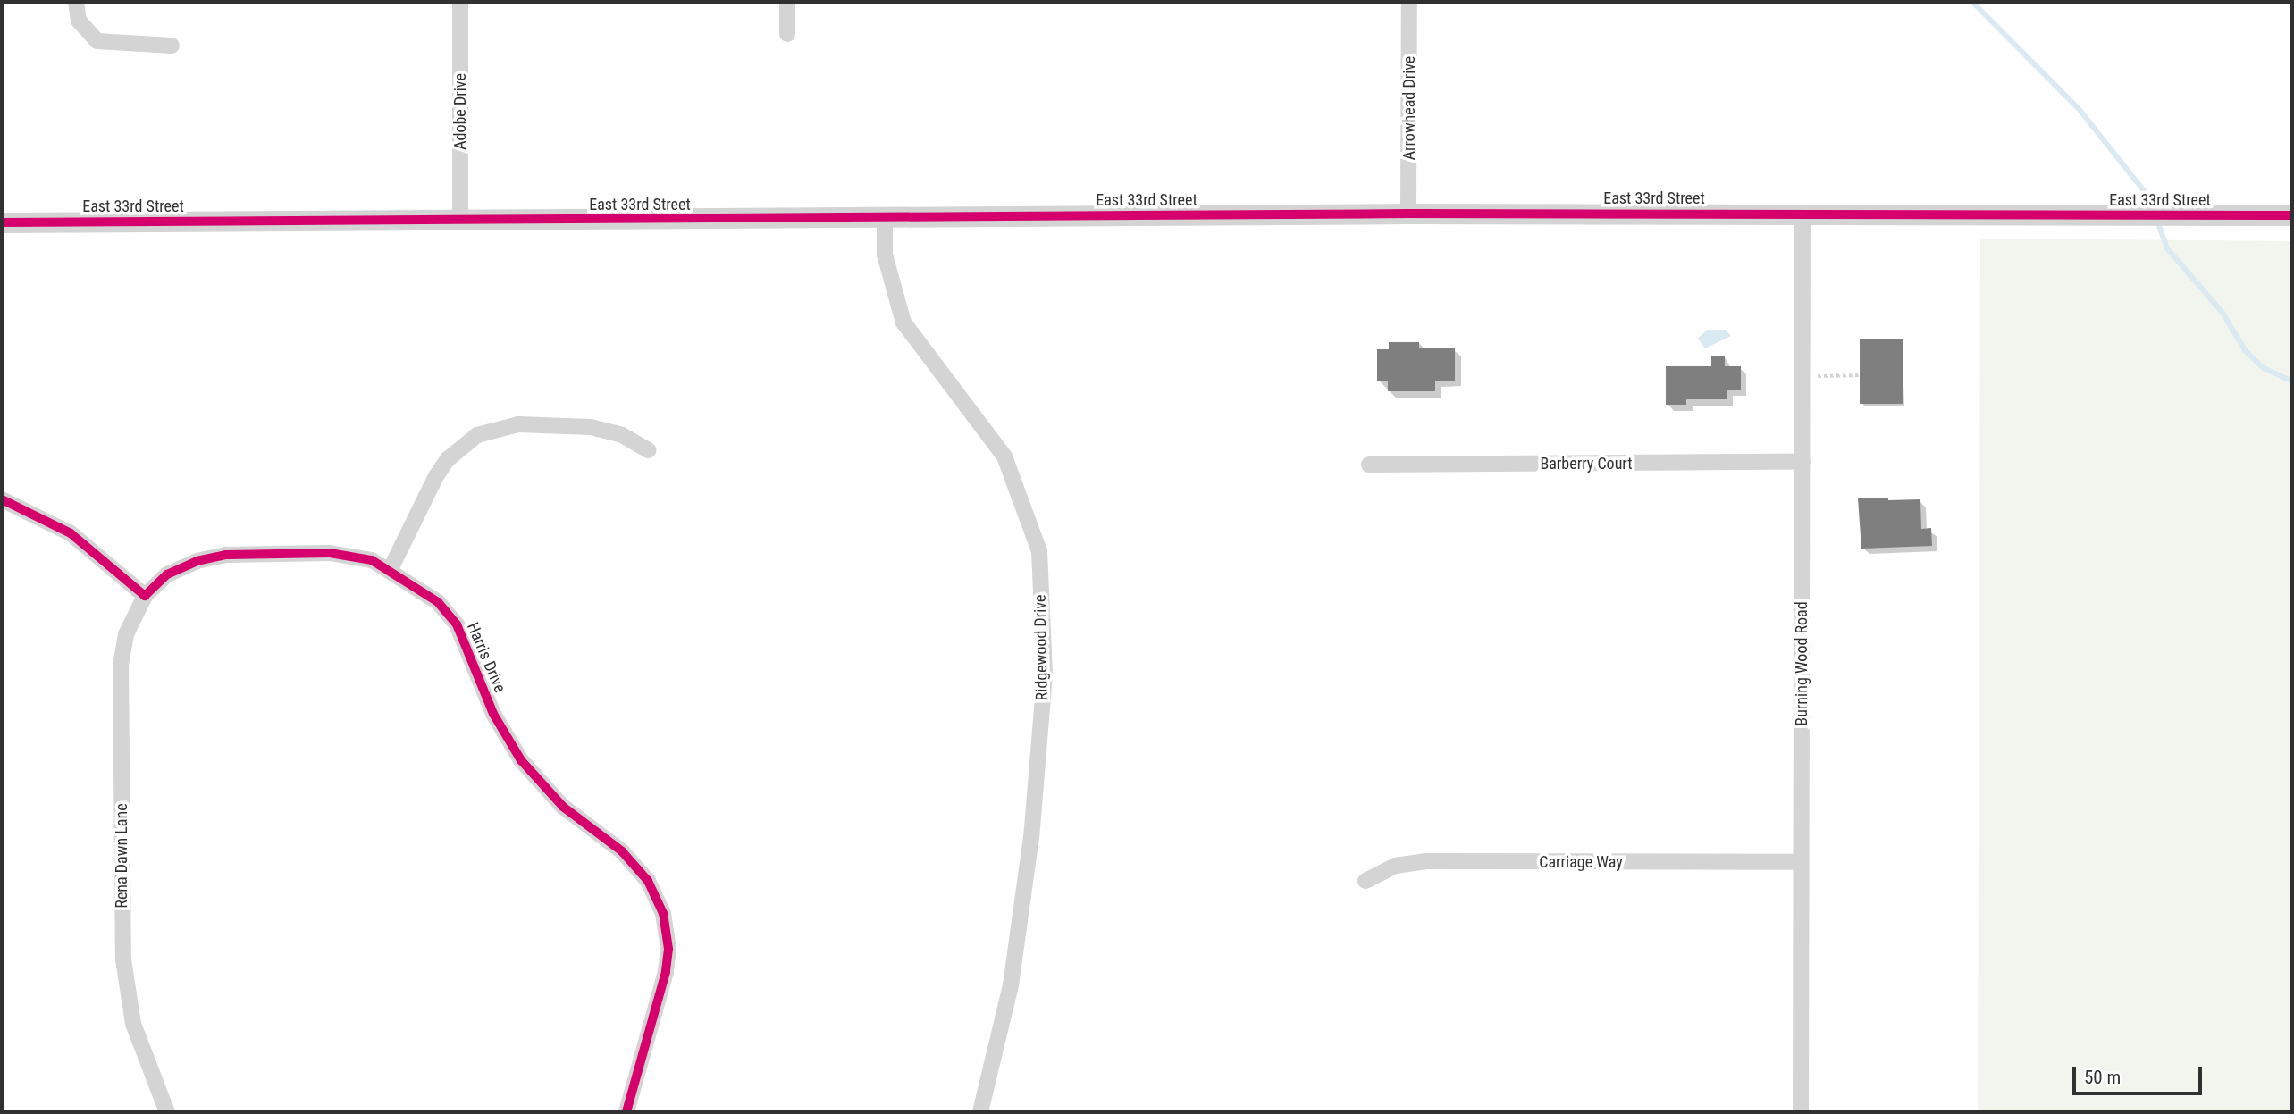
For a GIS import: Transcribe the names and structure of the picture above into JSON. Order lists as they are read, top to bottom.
{
  "streets": {
    "street": [
      "Arrowhead Drive",
      "Adobe Drive",
      "East 33rd Street",
      "Barberry Court",
      "Ridgewood Drive",
      "Harris Drive",
      "Burning Wood Road",
      "Rena Dawn Lane",
      "Carriage Way"
    ]
  },
  "crossings": [
    ["Arrowhead Drive", "East 33rd Street"],
    ["Adobe Drive", "East 33rd Street"],
    ["East 33rd Street", "Ridgewood Drive"],
    ["East 33rd Street", "Burning Wood Road"],
    ["Barberry Court", "Burning Wood Road"],
    ["Harris Drive", "Rena Dawn Lane"],
    ["Burning Wood Road", "Carriage Way"]
  ],
  "scale_bar": "50 m"
}
